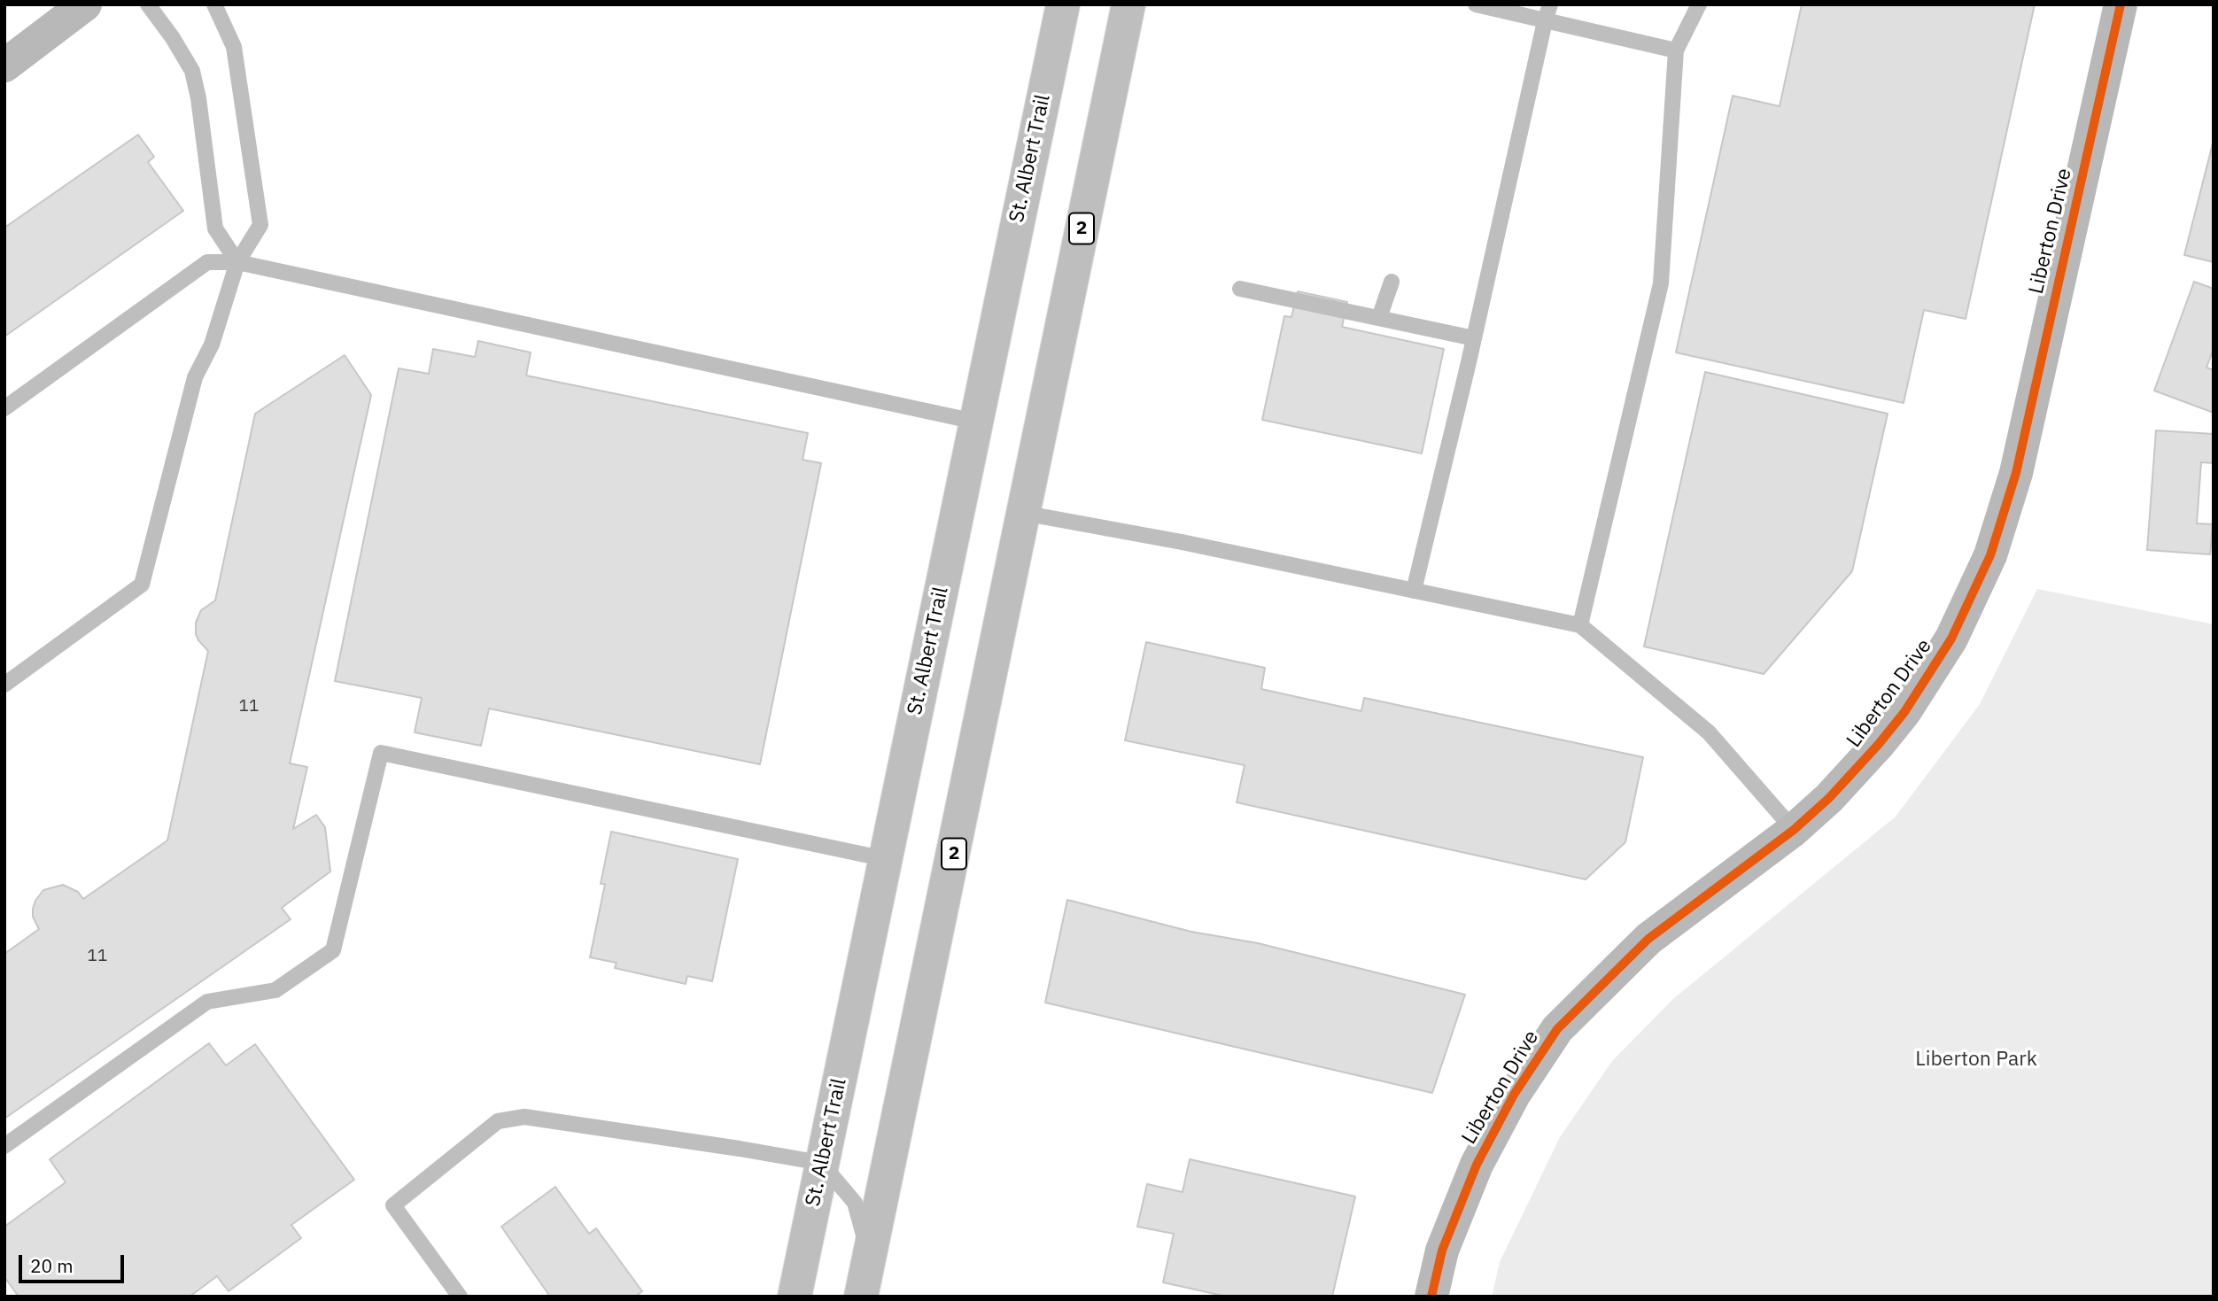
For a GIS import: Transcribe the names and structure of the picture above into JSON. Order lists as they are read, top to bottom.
{
  "streets": {
    "main road": ["St. Albert Trail", "2"],
    "street": ["Liberton Drive"]
  },
  "parks": ["Liberton Park"],
  "house_numbers": ["11", "11"],
  "scale_bar": "20 m"
}
